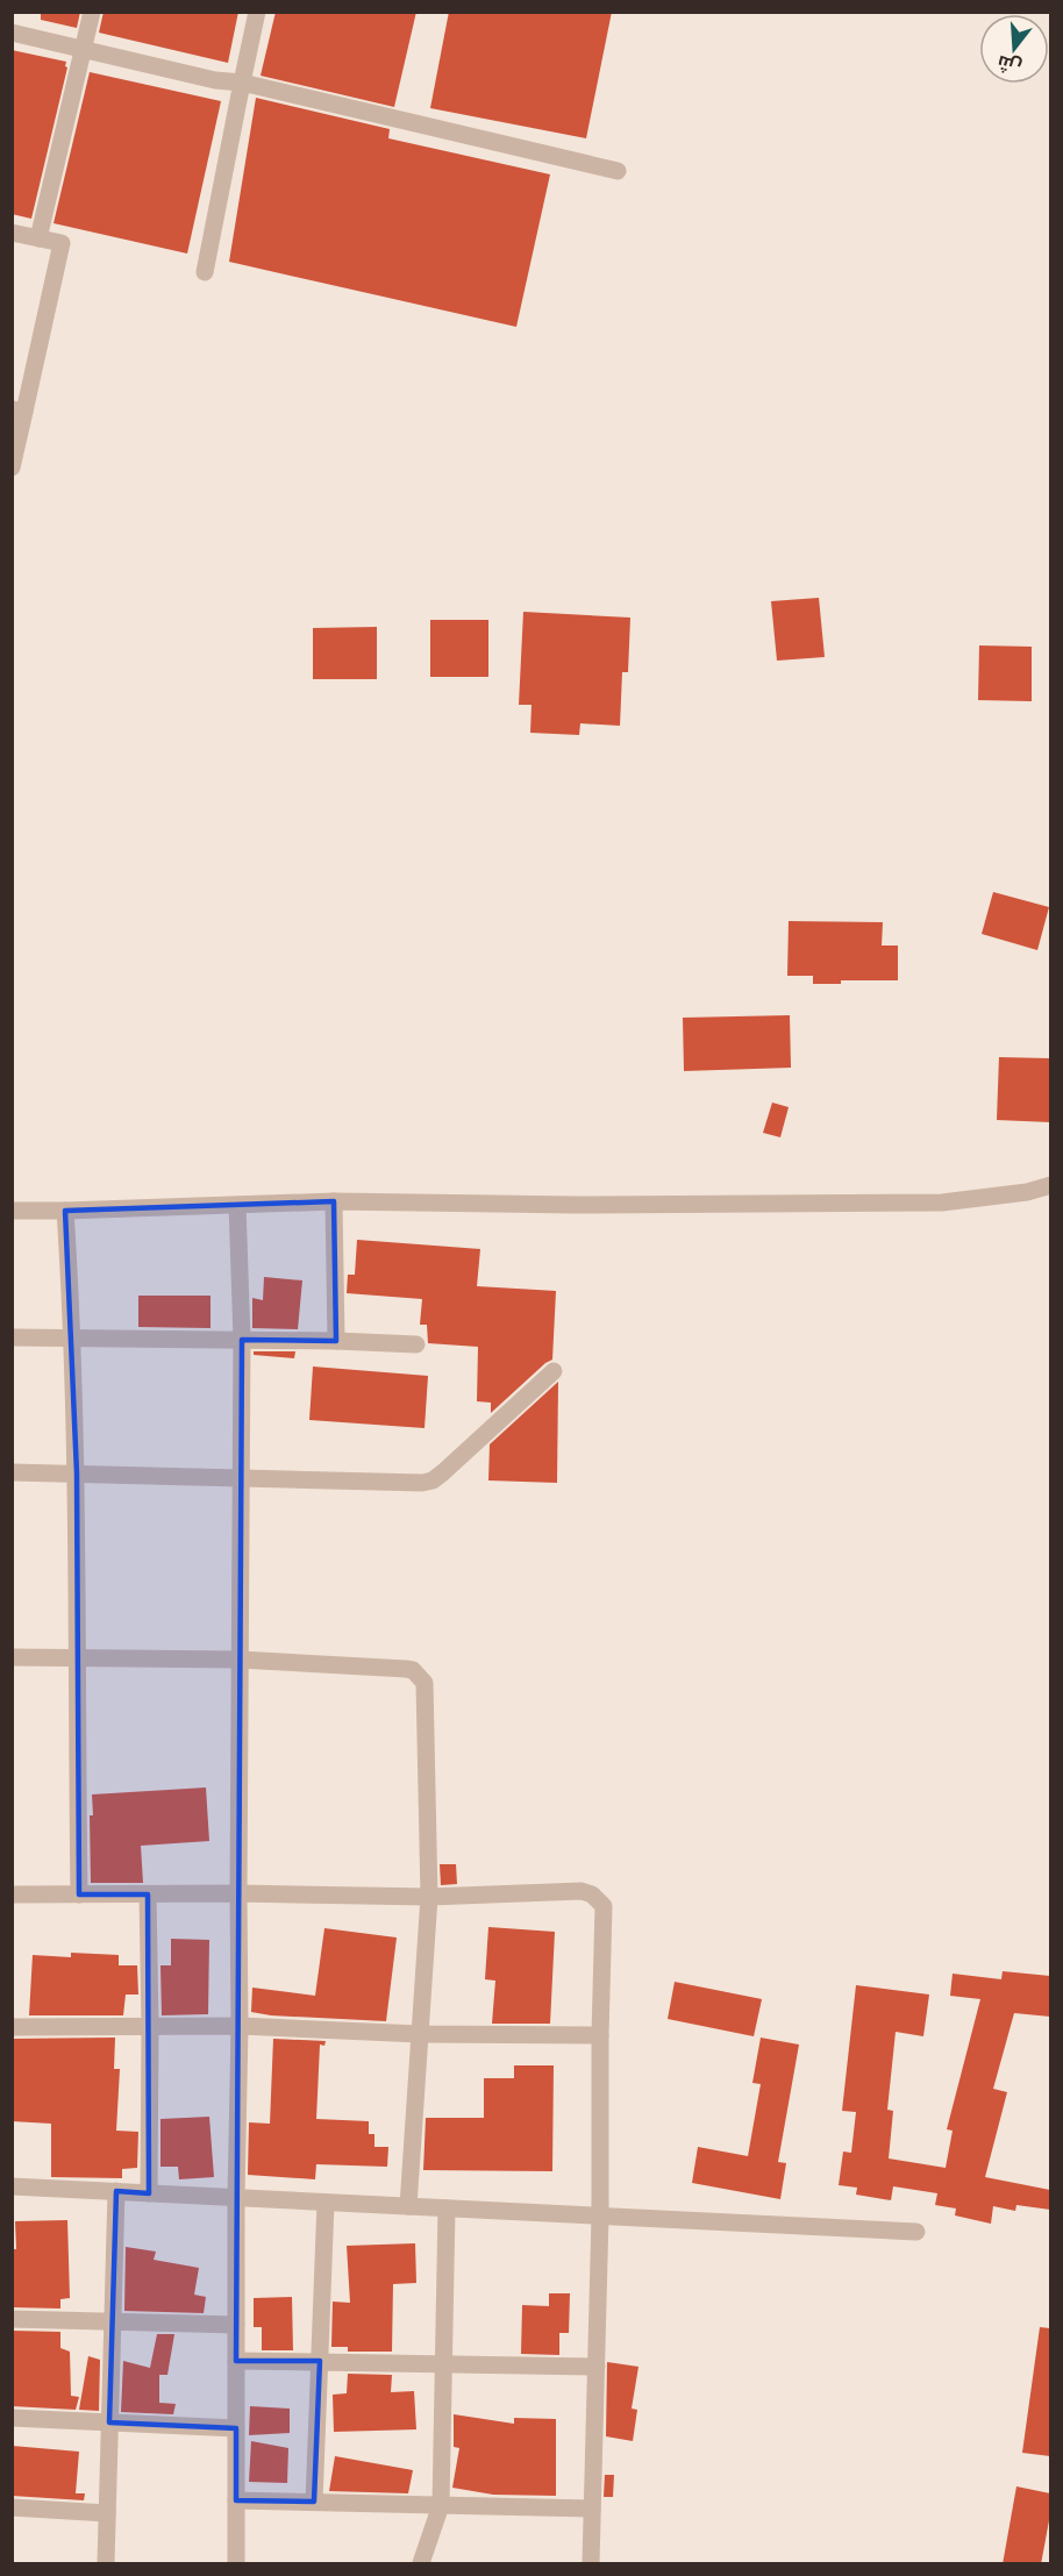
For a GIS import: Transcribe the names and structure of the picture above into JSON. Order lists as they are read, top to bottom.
{
  "north": "bottom"
}
